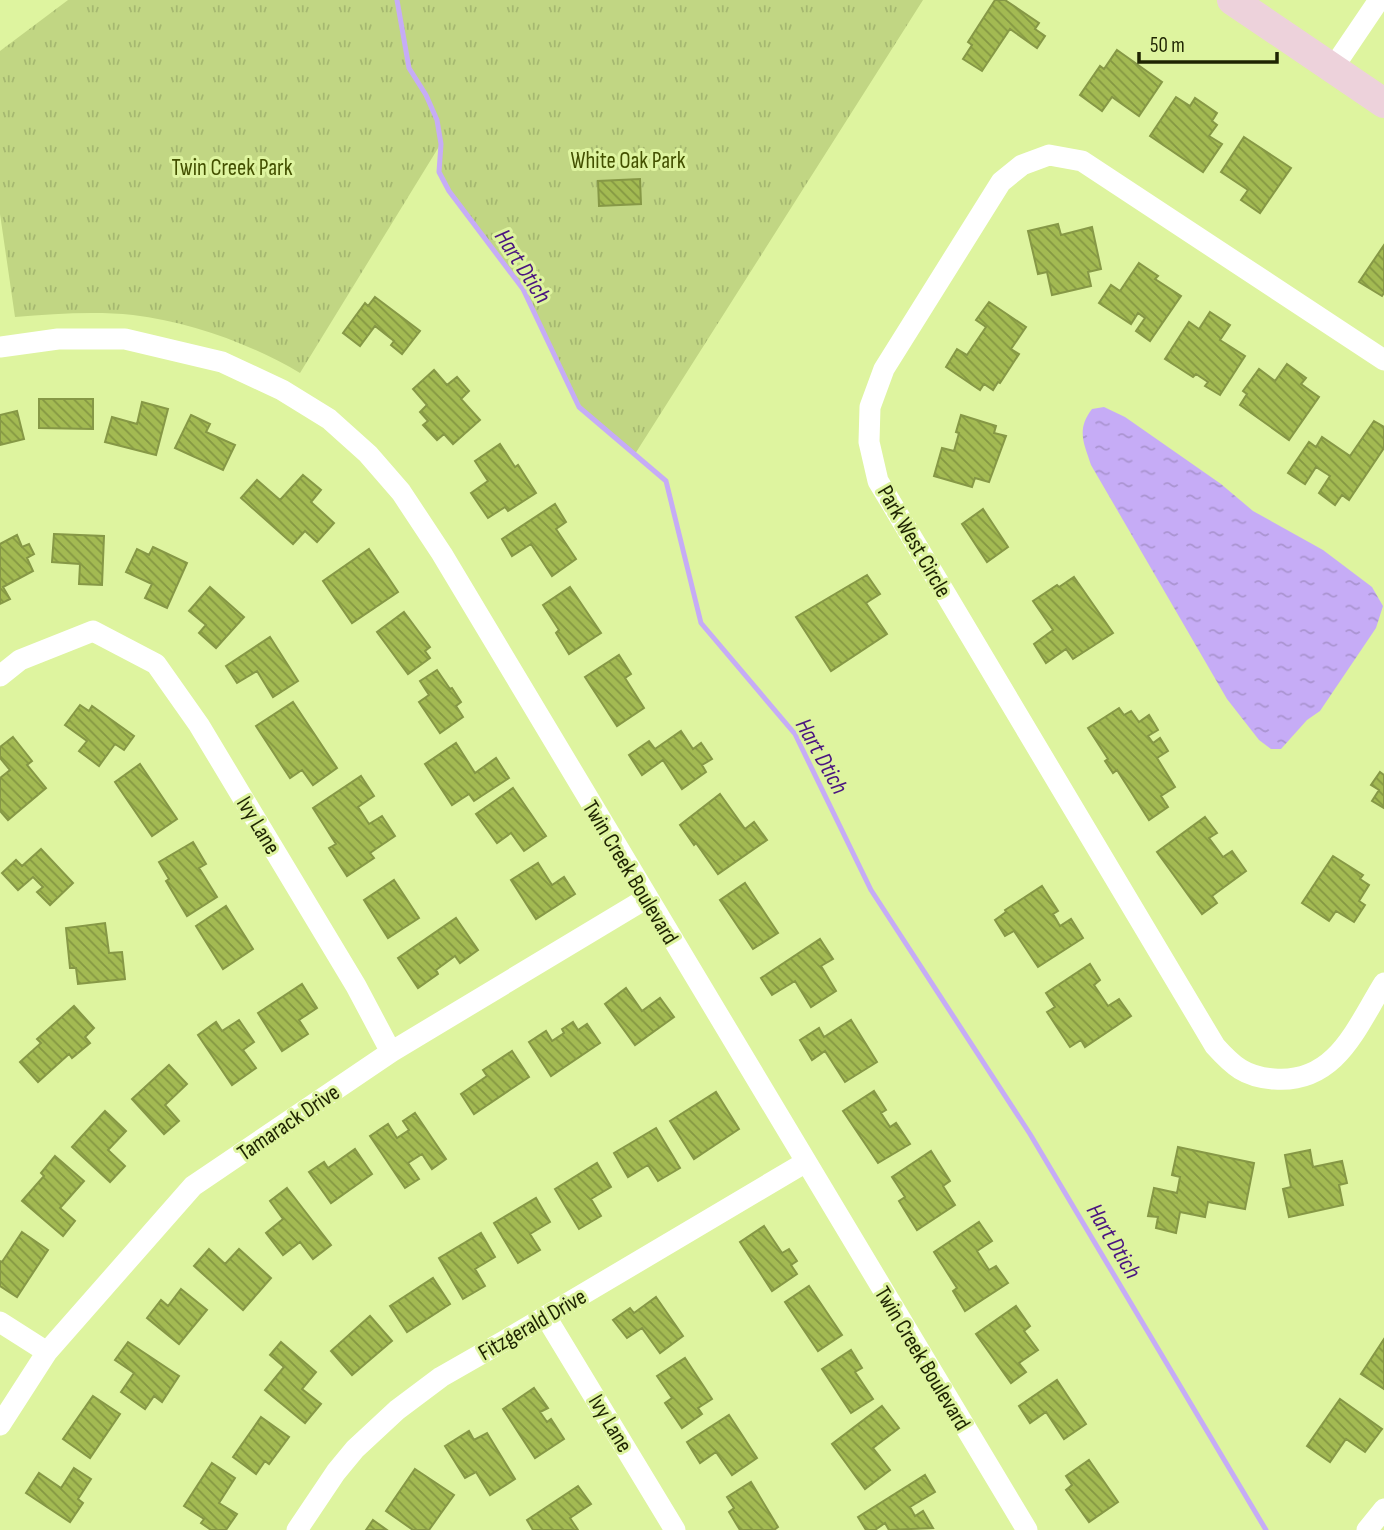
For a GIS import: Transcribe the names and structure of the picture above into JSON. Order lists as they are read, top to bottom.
{
  "streets": {
    "street": [
      "Park West Circle",
      "Ivy Lane",
      "Twin Creek Boulevard",
      "Tamarack Drive",
      "Fitzgerald Drive"
    ]
  },
  "crossings": [
    ["Ivy Lane", "Tamarack Drive"],
    ["Ivy Lane", "Fitzgerald Drive"],
    ["Twin Creek Boulevard", "Tamarack Drive"],
    ["Twin Creek Boulevard", "Fitzgerald Drive"]
  ],
  "water": ["Hart Dtich"],
  "parks": ["White Oak Park", "Twin Creek Park"],
  "scale_bar": "50 m"
}
